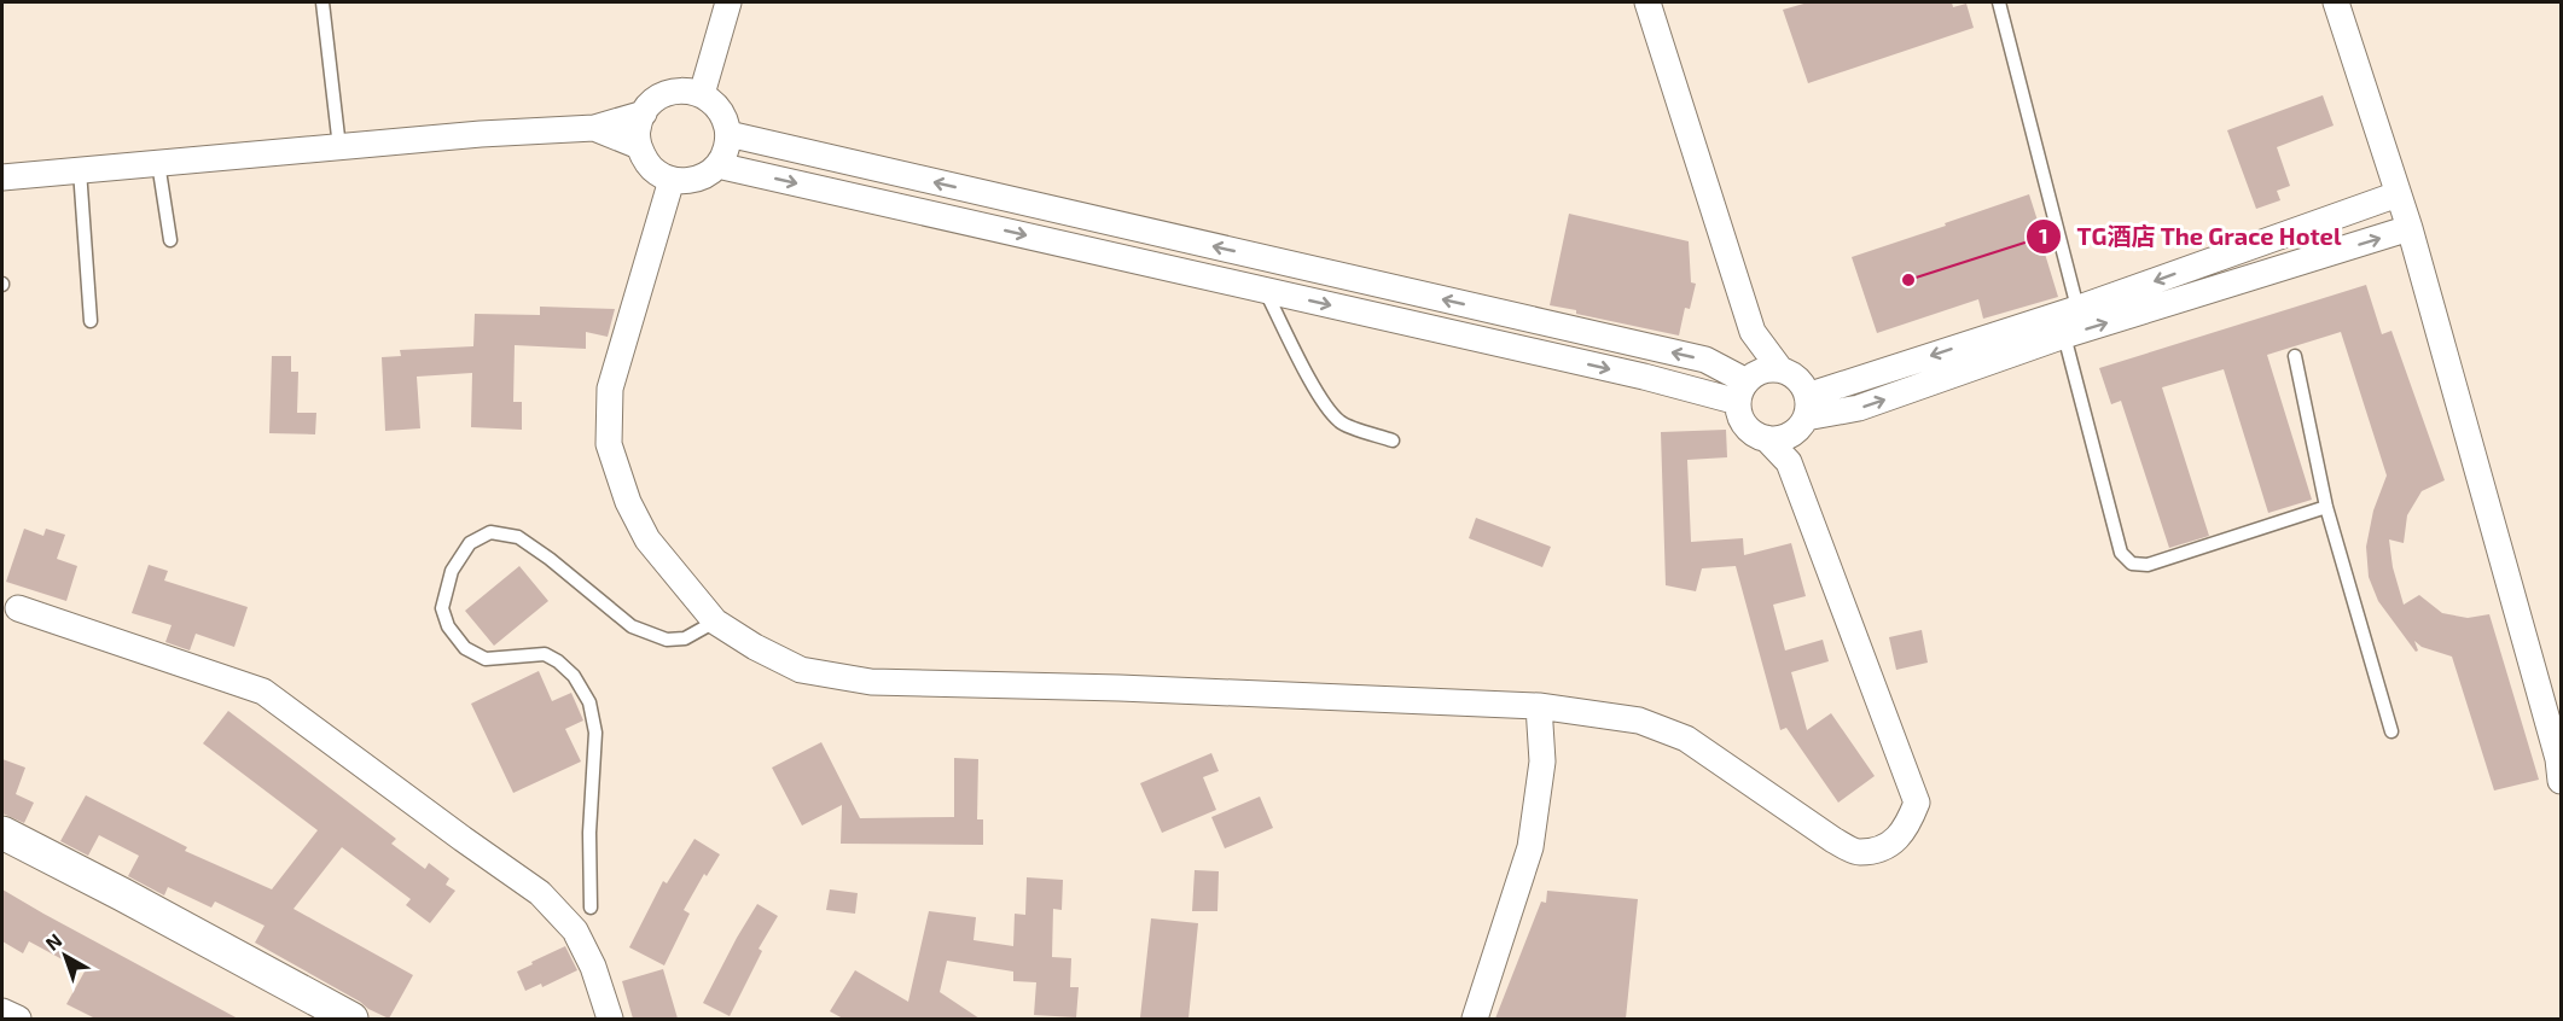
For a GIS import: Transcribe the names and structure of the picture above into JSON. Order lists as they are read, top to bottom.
{
  "places": ["TG酒店 The Grace Hotel"],
  "north": "top left"
}
